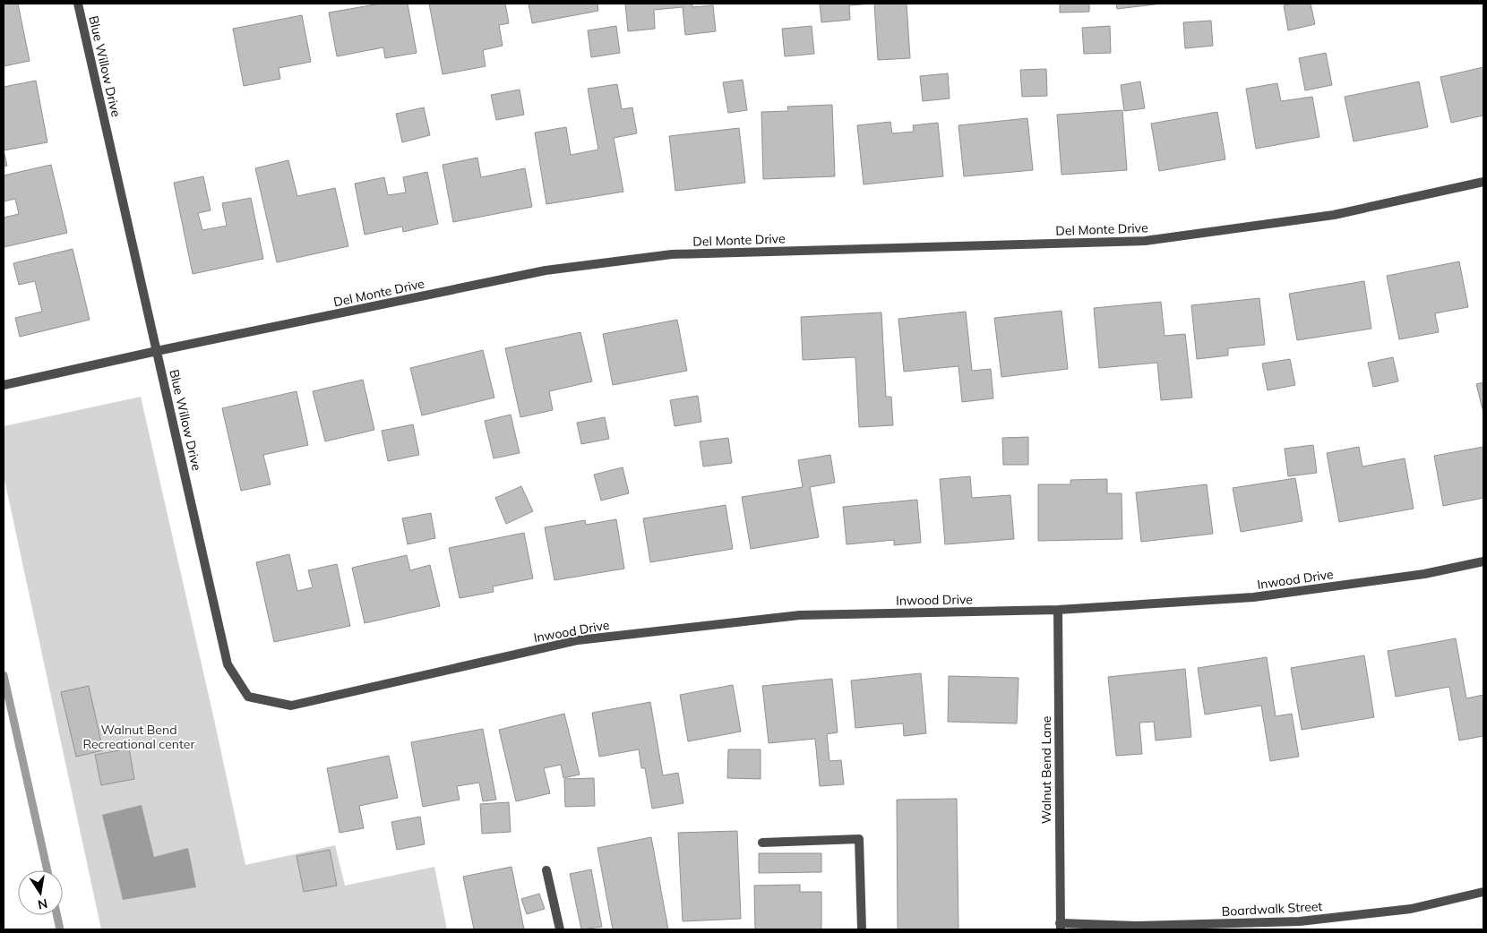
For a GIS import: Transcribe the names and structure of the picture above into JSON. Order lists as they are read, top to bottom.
{
  "streets": {
    "street": [
      "Blue Willow Drive",
      "Del Monte Drive",
      "Inwood Drive",
      "Walnut Bend Lane",
      "Boardwalk Street"
    ]
  },
  "crossings": [
    ["Blue Willow Drive", "Del Monte Drive"],
    ["Blue Willow Drive", "Inwood Drive"],
    ["Inwood Drive", "Walnut Bend Lane"],
    ["Walnut Bend Lane", "Boardwalk Street"]
  ],
  "parks": ["Walnut Bend Recreational center"],
  "north": "bottom"
}
